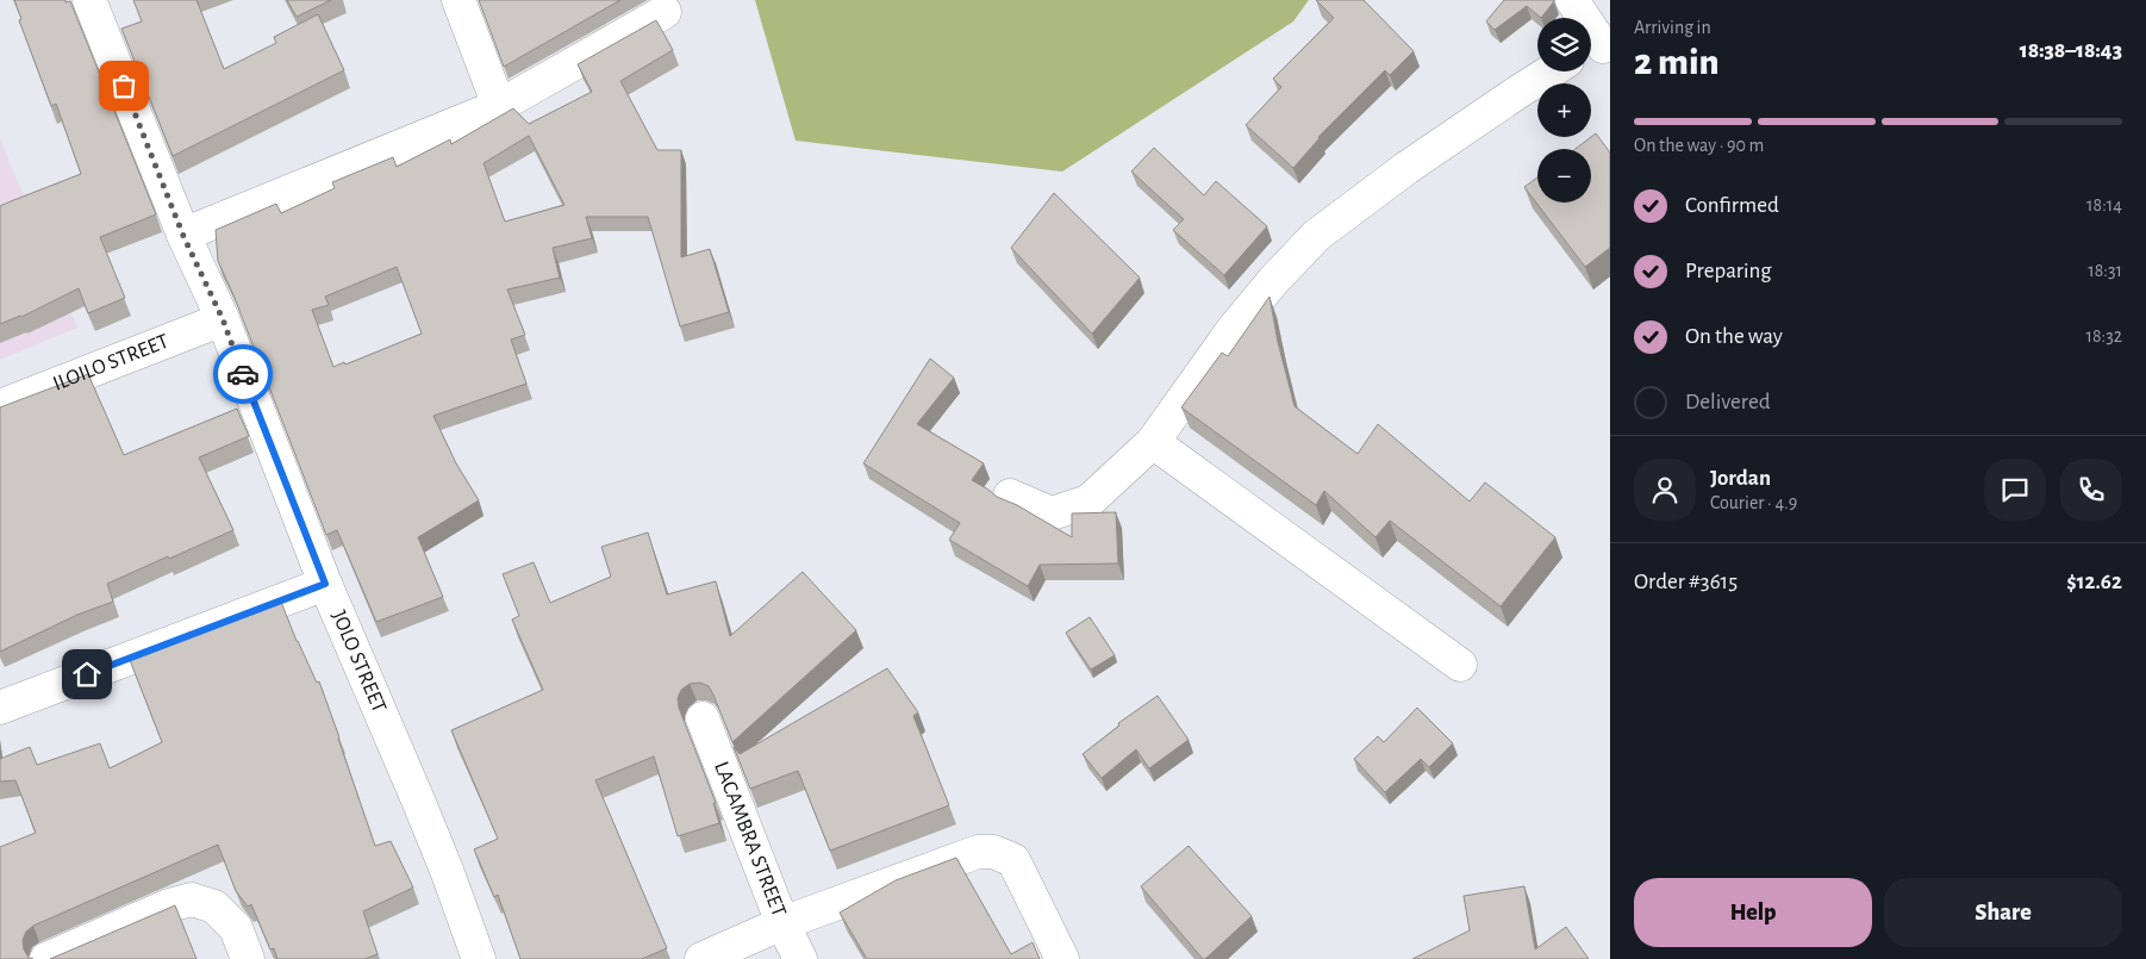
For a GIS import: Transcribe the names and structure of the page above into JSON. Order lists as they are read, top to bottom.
{
  "streets": {
    "street": ["ILOILO STREET", "JOLO STREET", "LACAMBRA STREET"]
  },
  "crossings": [
    ["ILOILO STREET", "JOLO STREET"]
  ],
  "page": {
    "heading": ["2 min", "Arriving in", "18:38–18:43"],
    "panel": [
      "Jordan",
      "Courier · 4.9",
      "Order #3615",
      "$12.62"
    ],
    "map_buttons": ["+", "−"],
    "bar": "On the way · 90 m",
    "list": [
      ["Confirmed", "18:14"],
      ["Preparing", "18:31"],
      ["On the way", "18:32"],
      "Delivered"
    ],
    "buttons": ["Help", "Share"]
  }
}
